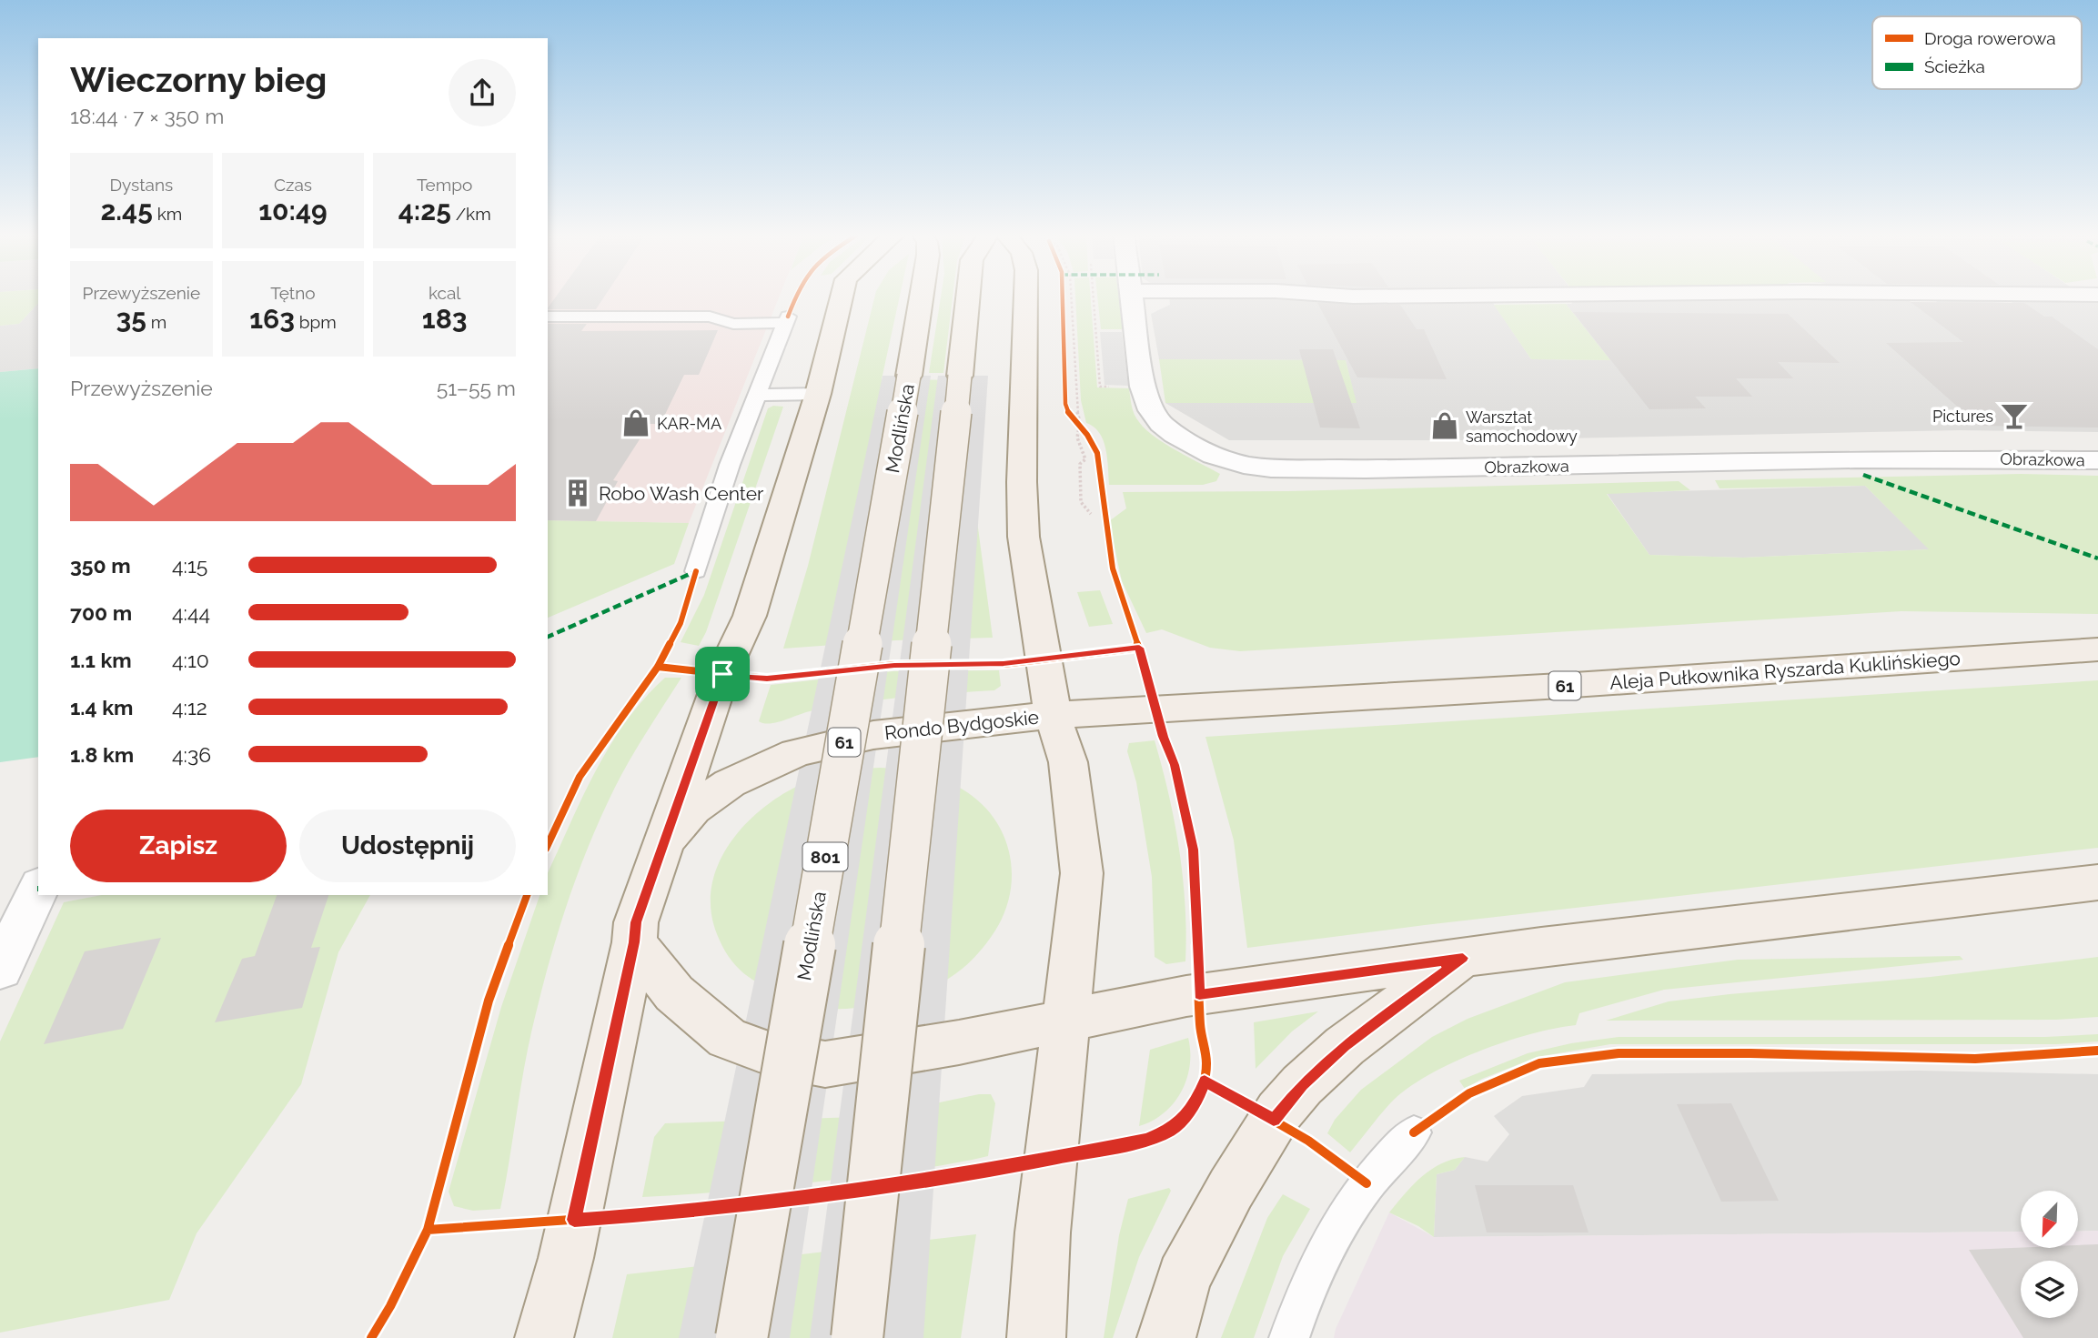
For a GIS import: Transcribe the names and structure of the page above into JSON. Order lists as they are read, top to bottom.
{
  "streets": {
    "main road": [
      "Modlińska",
      "Aleja Pułkownika Ryszarda Kuklińskiego",
      "61",
      "Rondo Bydgoskie",
      "801"
    ],
    "street": ["Obrazkowa"]
  },
  "crossings": [
    ["Aleja Pułkownika Ryszarda Kuklińskiego", "Rondo Bydgoskie"],
    ["61", "Rondo Bydgoskie"]
  ],
  "places": {
    "bar": ["Pictures"],
    "shop": ["KAR-MA", "Warsztat samochodowy"],
    "building": ["Robo Wash Center"]
  },
  "legend": ["Droga rowerowa", "Ścieżka"],
  "north": "bottom left",
  "page": {
    "heading": ["Wieczorny bieg", "18:44 · 7 × 350 m"],
    "stats": [
      ["Dystans", "2.45 km"],
      ["Czas", "10:49"],
      ["Tempo", "4:25 /km"],
      ["Przewyższenie", "35 m"],
      ["Tętno", "163 bpm"],
      ["kcal", "183"]
    ],
    "chart": ["Przewyższenie", "51–55 m"],
    "list": [
      {
        "name": "350 m",
        "note": "4:15"
      },
      {
        "name": "700 m",
        "note": "4:44"
      },
      {
        "name": "1.1 km",
        "note": "4:10"
      },
      {
        "name": "1.4 km",
        "note": "4:12"
      },
      {
        "name": "1.8 km",
        "note": "4:36"
      }
    ],
    "buttons": ["Zapisz", "Udostępnij"]
  }
}
